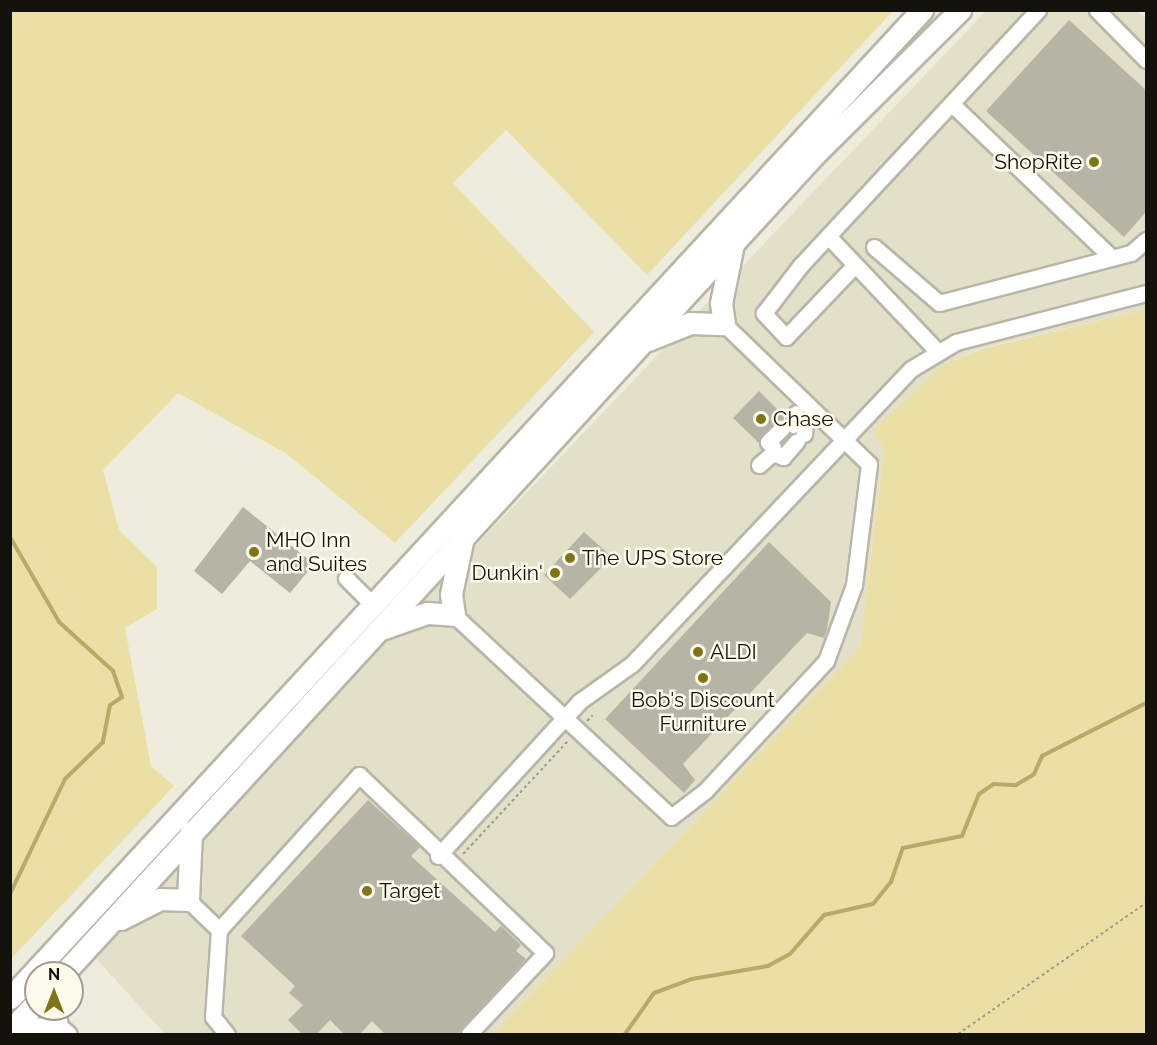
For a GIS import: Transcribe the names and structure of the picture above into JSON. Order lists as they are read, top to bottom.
{
  "places": [
    "ShopRite",
    "Chase",
    "MHO Inn and Suites",
    "The UPS Store",
    "Dunkin'",
    "ALDI",
    "Bob's Discount Furniture",
    "Target"
  ],
  "north": "top"
}
